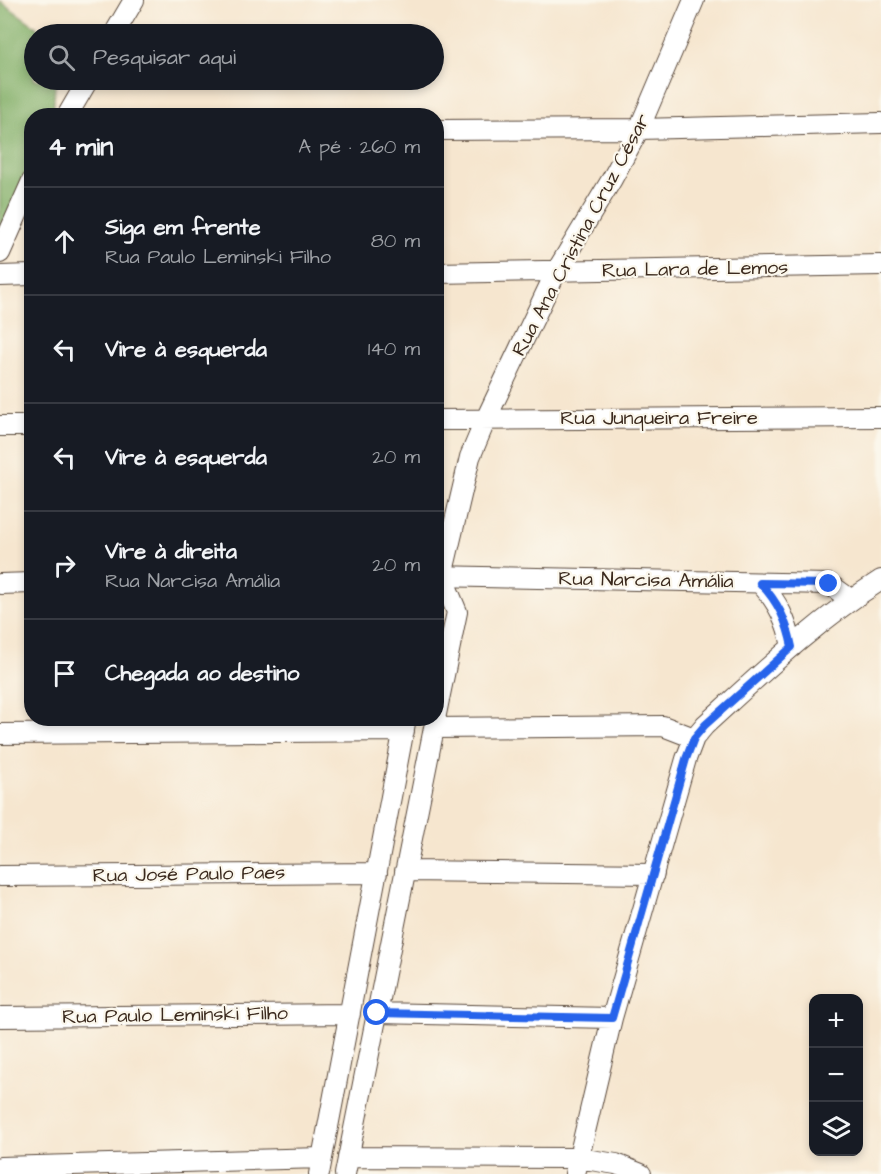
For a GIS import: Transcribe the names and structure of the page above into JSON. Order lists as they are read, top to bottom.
{
  "streets": {
    "street": [
      "Rua Ana Cristina Cruz César",
      "Rua Lara de Lemos",
      "Rua Junqueira Freire",
      "Rua Narcisa Amália",
      "Rua José Paulo Paes",
      "Rua Paulo Leminski Filho"
    ]
  },
  "crossings": [
    ["Rua Ana Cristina Cruz César", "Rua Lara de Lemos"],
    ["Rua Ana Cristina Cruz César", "Rua Junqueira Freire"]
  ],
  "page": {
    "search": "Pesquisar aqui",
    "heading": ["4 min", "A pé · 260 m"],
    "list": [
      ["Siga em frente", "Rua Paulo Leminski Filho", "80 m"],
      ["Vire à esquerda", "140 m"],
      ["Vire à esquerda", "20 m"],
      ["Vire à direita", "Rua Narcisa Amália", "20 m"],
      "Chegada ao destino"
    ],
    "map_buttons": ["+", "−"]
  }
}
